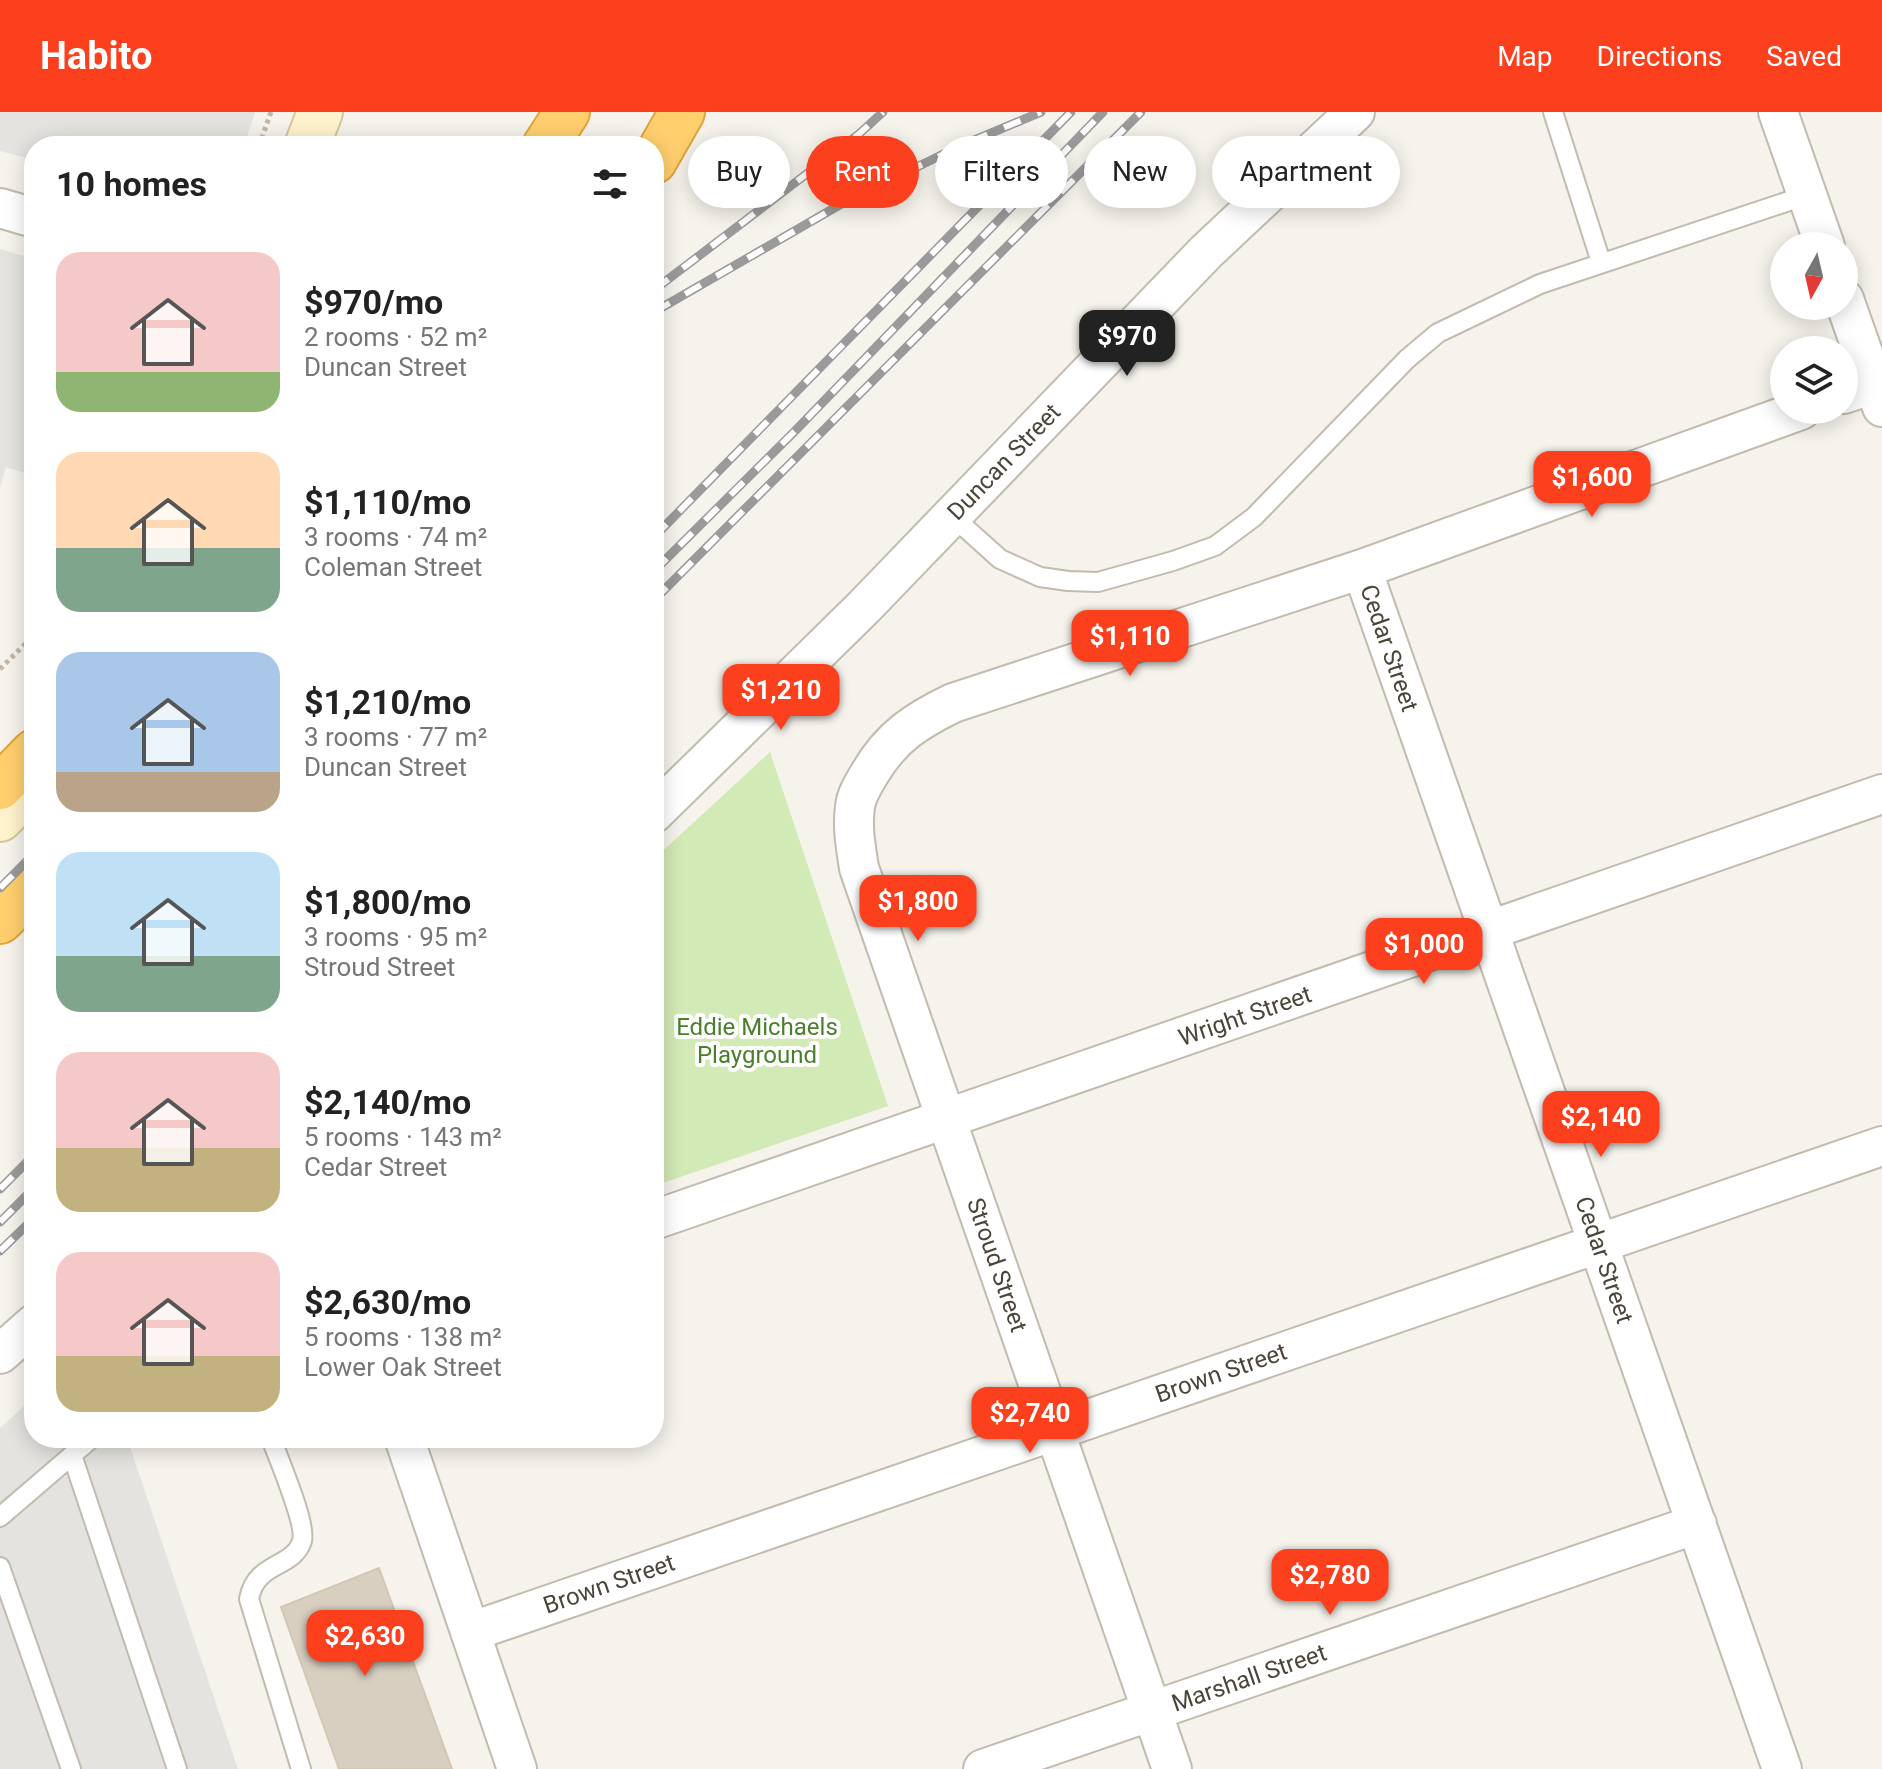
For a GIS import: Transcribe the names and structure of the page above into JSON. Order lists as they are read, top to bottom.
{
  "streets": {
    "street": [
      "Duncan Street",
      "Cedar Street",
      "Wright Street",
      "Stroud Street",
      "Brown Street",
      "Marshall Street"
    ]
  },
  "crossings": [
    ["Cedar Street", "Wright Street"],
    ["Cedar Street", "Stroud Street"],
    ["Cedar Street", "Brown Street"],
    ["Cedar Street", "Marshall Street"],
    ["Wright Street", "Stroud Street"],
    ["Stroud Street", "Brown Street"],
    ["Stroud Street", "Marshall Street"]
  ],
  "parks": ["Eddie Michaels Playground"],
  "north": "bottom",
  "page": {
    "header": "Habito",
    "nav": ["Map", "Directions", "Saved"],
    "chip": [
      "Buy",
      "Rent",
      "Filters",
      "New",
      "Apartment"
    ],
    "heading": "10 homes",
    "list": [
      {
        "name": "$970/mo",
        "note": "2 rooms · 52 m² · Duncan Street"
      },
      {
        "name": "$1,110/mo",
        "note": "3 rooms · 74 m² · Coleman Street"
      },
      {
        "name": "$1,210/mo",
        "note": "3 rooms · 77 m² · Duncan Street"
      },
      {
        "name": "$1,800/mo",
        "note": "3 rooms · 95 m² · Stroud Street"
      },
      {
        "name": "$2,140/mo",
        "note": "5 rooms · 143 m² · Cedar Street"
      },
      {
        "name": "$2,630/mo",
        "note": "5 rooms · 138 m² · Lower Oak Street"
      }
    ],
    "price": [
      "$970",
      "$1,600",
      "$1,110",
      "$1,210",
      "$1,800",
      "$1,000",
      "$2,140",
      "$2,740",
      "$2,780",
      "$2,630"
    ]
  }
}
